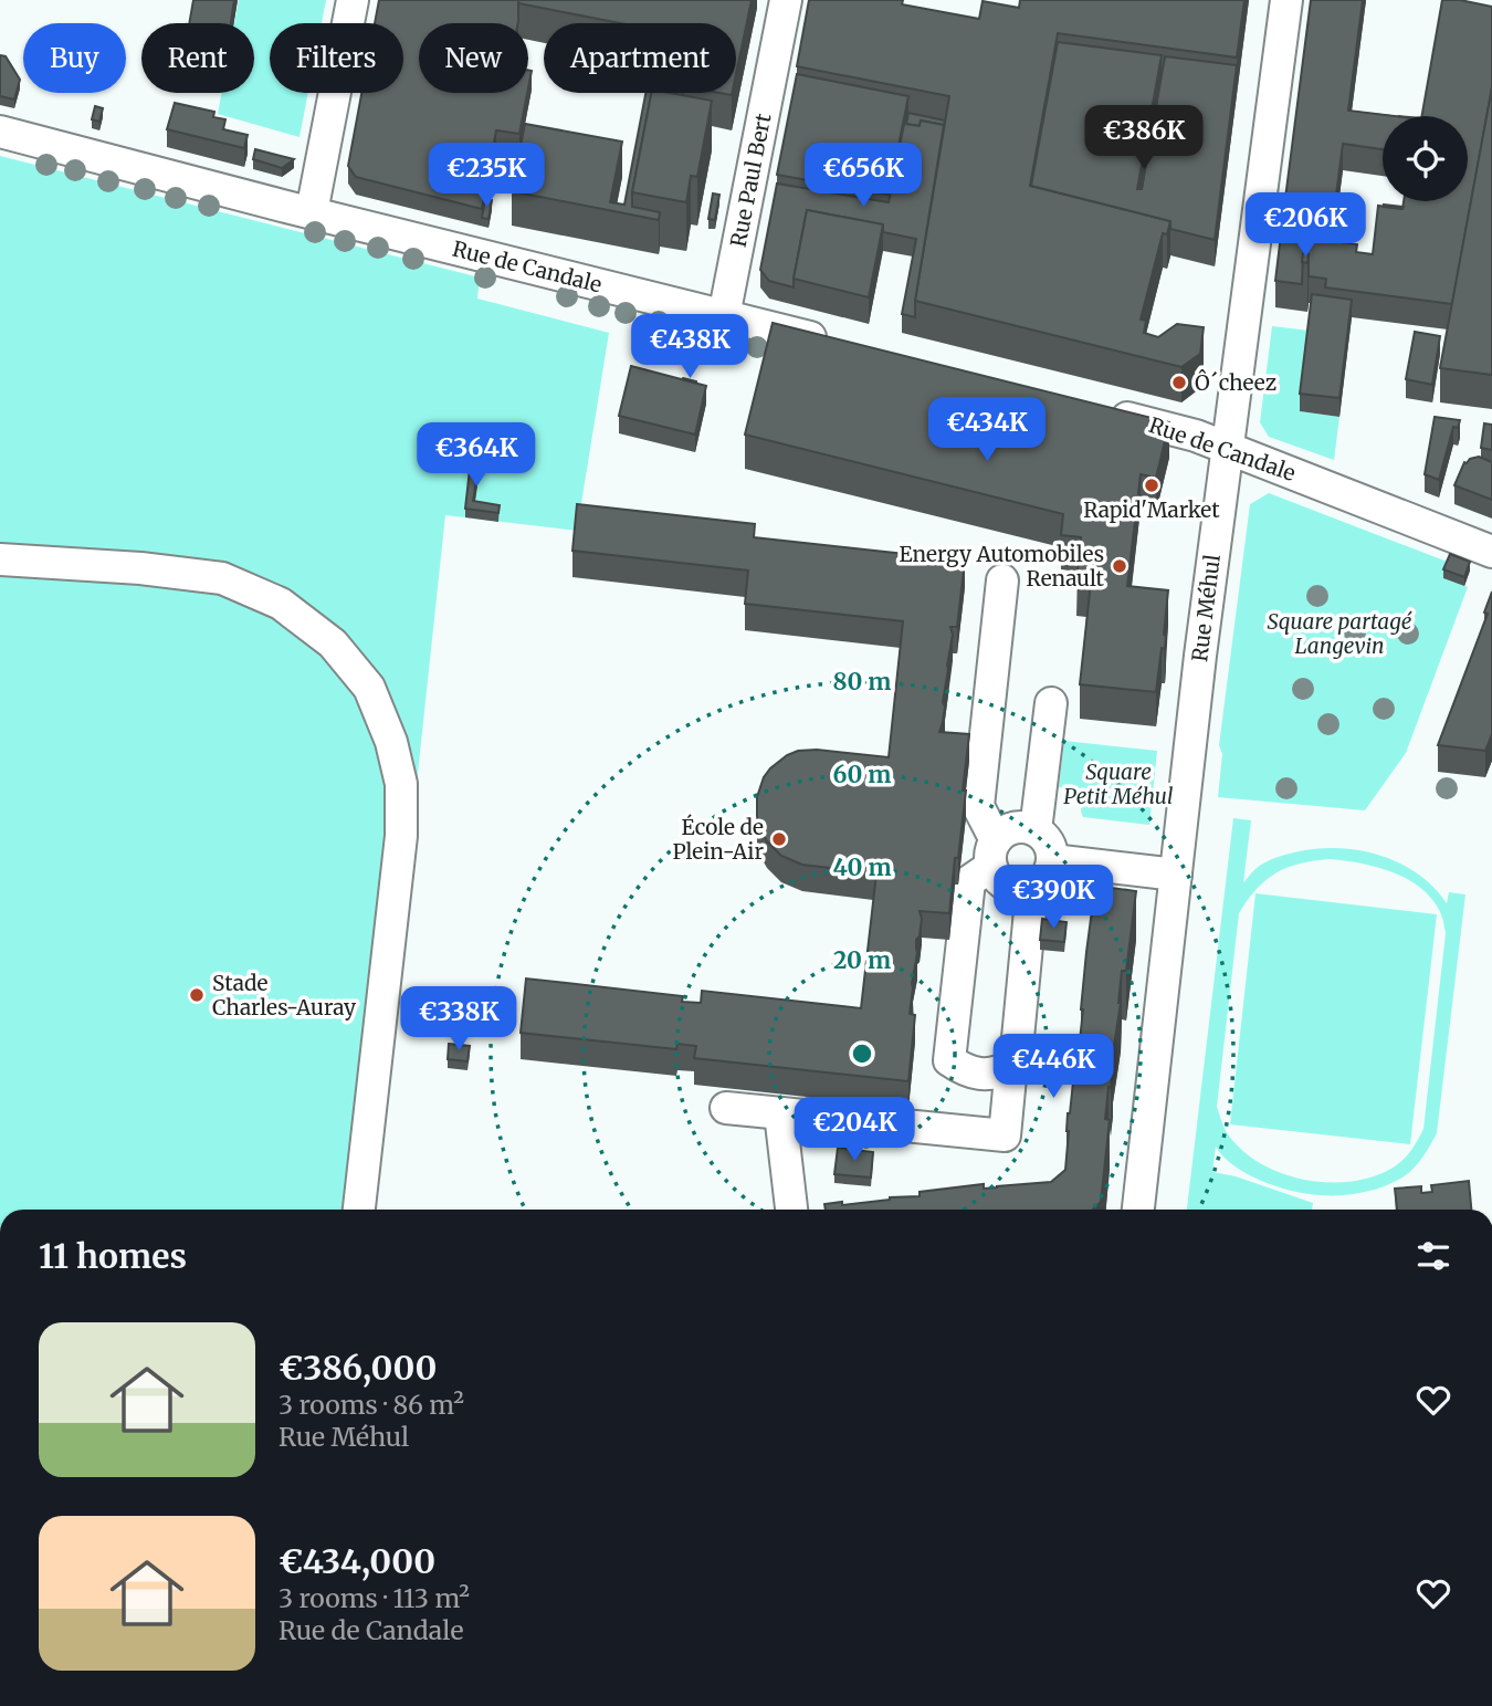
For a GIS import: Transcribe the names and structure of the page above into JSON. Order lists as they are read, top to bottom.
{
  "streets": {
    "street": ["Rue Paul Bert", "Rue de Candale", "Rue Méhul"]
  },
  "crossings": [
    ["Rue Paul Bert", "Rue de Candale"],
    ["Rue de Candale", "Rue Méhul"]
  ],
  "parks": ["Square partagé Langevin", "Square Petit Méhul"],
  "places": [
    "Ô´cheez",
    "Rapid'Market",
    "Energy Automobiles Renault",
    "École de Plein-Air",
    "Stade Charles-Auray"
  ],
  "page": {
    "chip": [
      "Buy",
      "Rent",
      "Filters",
      "New",
      "Apartment"
    ],
    "price": [
      "€386K",
      "€235K",
      "€656K",
      "€206K",
      "€438K",
      "€434K",
      "€364K",
      "€390K",
      "€338K",
      "€446K",
      "€204K"
    ],
    "heading": "11 homes",
    "list": [
      {
        "name": "€386,000",
        "note": "3 rooms · 86 m² · Rue Méhul"
      },
      {
        "name": "€434,000",
        "note": "3 rooms · 113 m² · Rue de Candale"
      }
    ]
  },
  "rings": [
    "80 m",
    "60 m",
    "40 m",
    "20 m"
  ]
}
